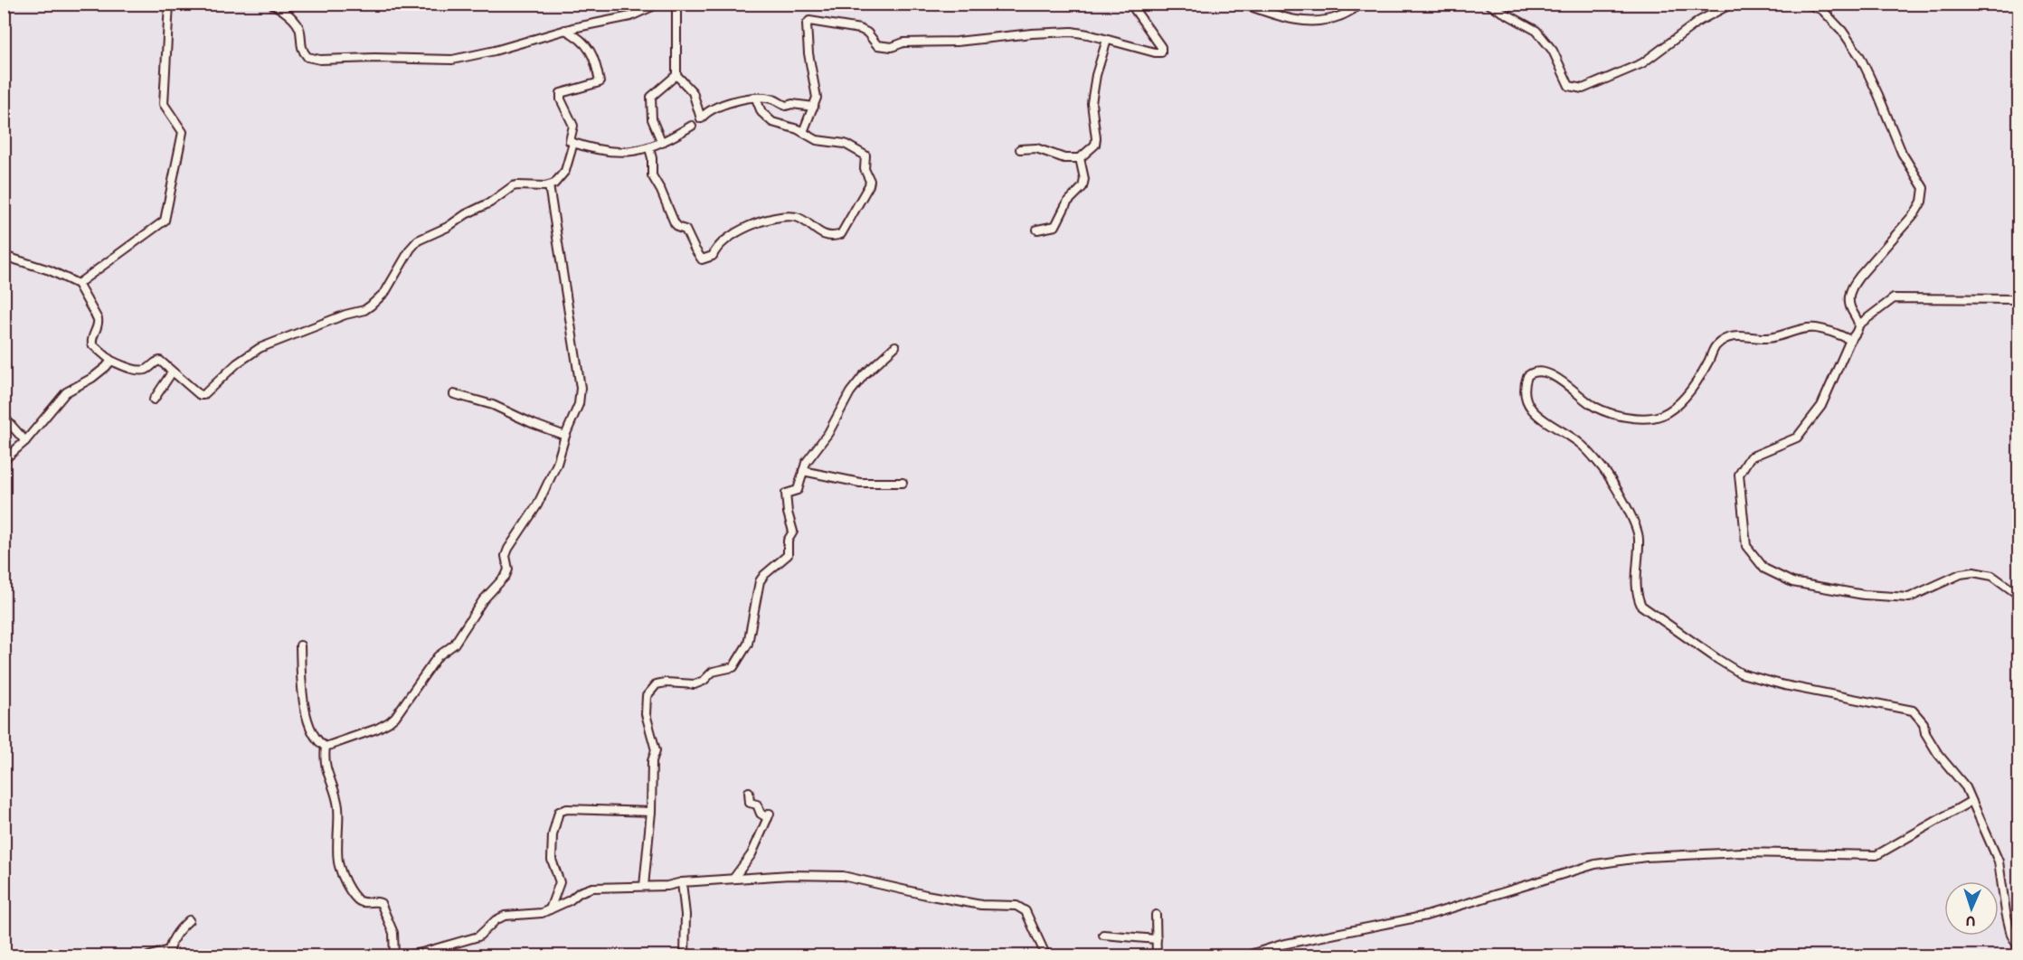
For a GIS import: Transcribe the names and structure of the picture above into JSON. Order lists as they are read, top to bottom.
{
  "north": "bottom"
}
